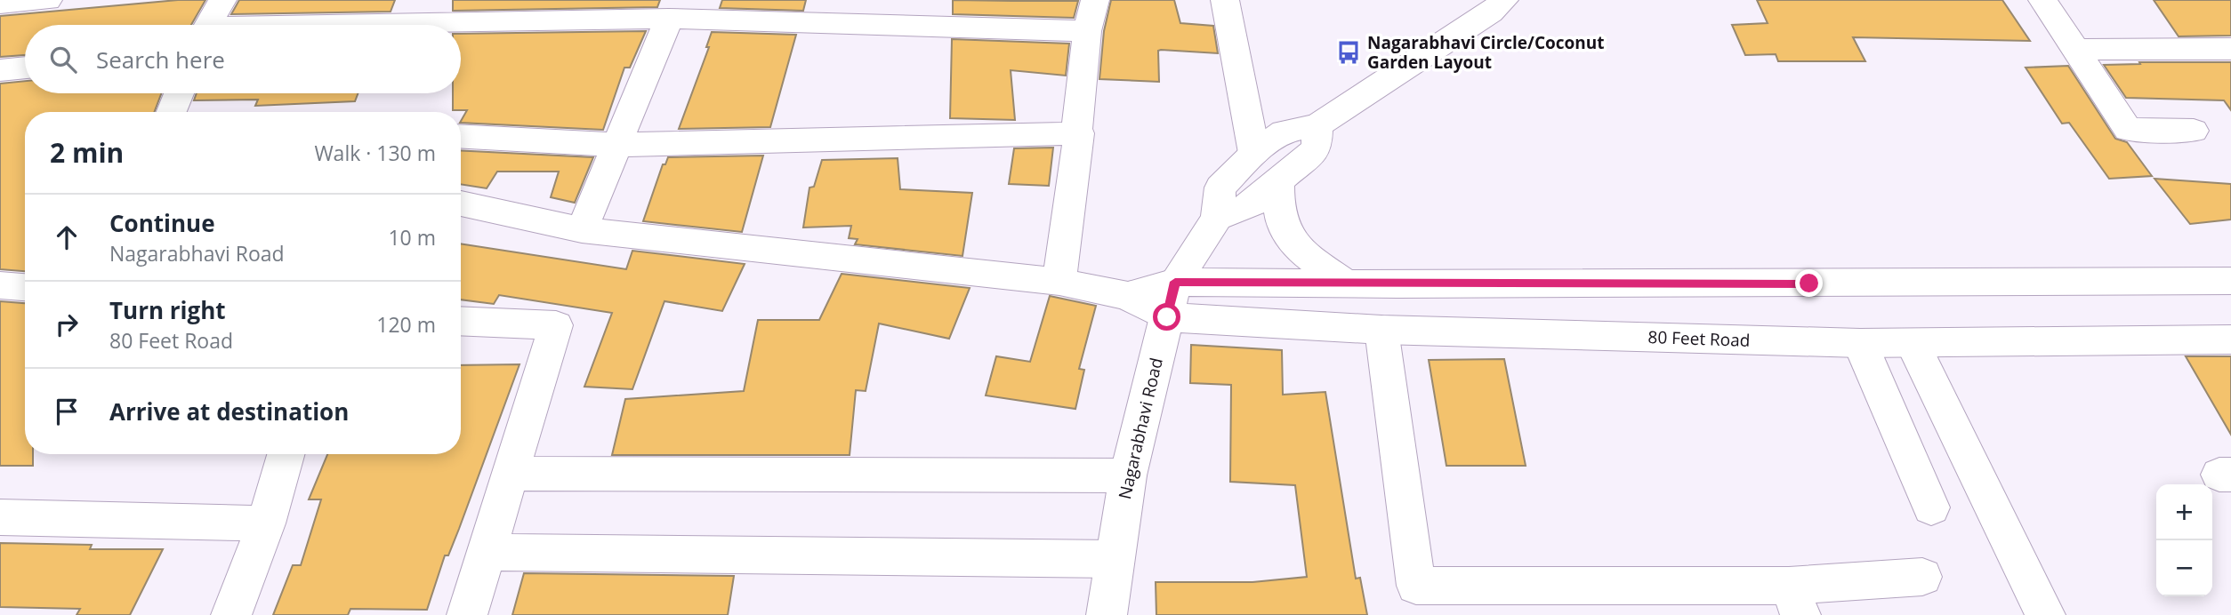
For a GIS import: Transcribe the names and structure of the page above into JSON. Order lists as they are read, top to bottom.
{
  "streets": {
    "street": ["80 Feet Road", "Nagarabhavi Road"]
  },
  "crossings": [
    ["80 Feet Road", "Nagarabhavi Road"]
  ],
  "places": {
    "bus stop": ["Nagarabhavi Circle/Coconut Garden Layout"]
  },
  "page": {
    "search": "Search here",
    "heading": ["2 min", "Walk · 130 m"],
    "list": [
      ["Continue", "Nagarabhavi Road", "10 m"],
      ["Turn right", "80 Feet Road", "120 m"],
      "Arrive at destination"
    ],
    "map_buttons": ["+", "−"]
  }
}
